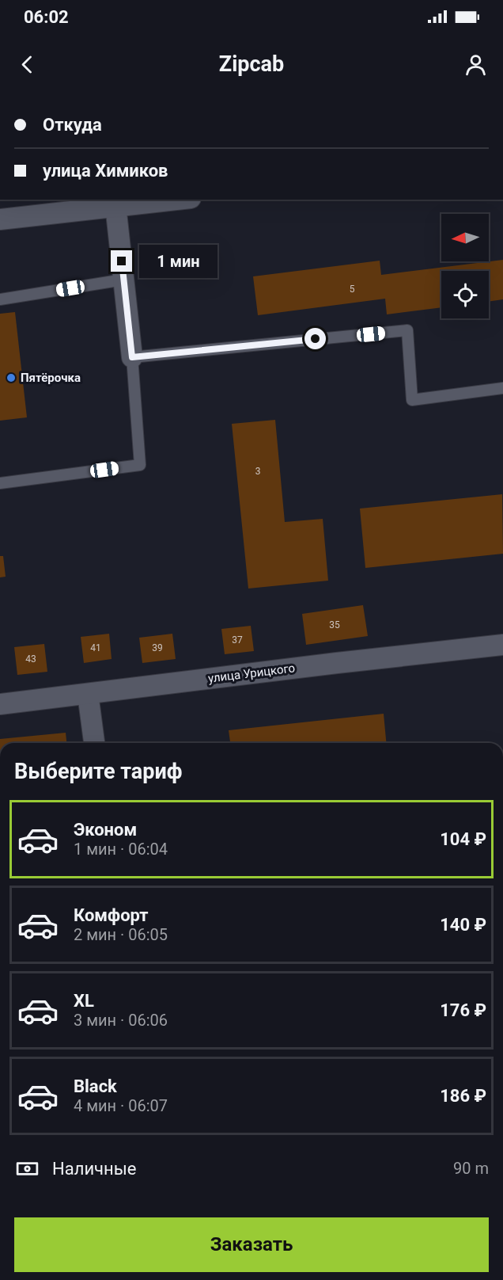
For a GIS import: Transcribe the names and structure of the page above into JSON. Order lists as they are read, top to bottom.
{
  "streets": {
    "street": ["улица Урицкого"]
  },
  "places": ["Пятёрочка"],
  "house_numbers": [
    "5",
    "3",
    "35",
    "37",
    "41",
    "39",
    "43"
  ],
  "north": "left",
  "page": {
    "status": "06:02",
    "header": "Zipcab",
    "banner": ["Откуда", "улица Химиков"],
    "bubble": "1 мин",
    "heading": "Выберите тариф",
    "list": [
      {
        "name": "Эконом",
        "note": "1 мин · 06:04",
        "value": "104 ₽"
      },
      {
        "name": "Комфорт",
        "note": "2 мин · 06:05",
        "value": "140 ₽"
      },
      {
        "name": "XL",
        "note": "3 мин · 06:06",
        "value": "176 ₽"
      },
      {
        "name": "Black",
        "note": "4 мин · 06:07",
        "value": "186 ₽"
      }
    ],
    "pay": ["Наличные", "90 m"],
    "buttons": "Заказать"
  }
}
